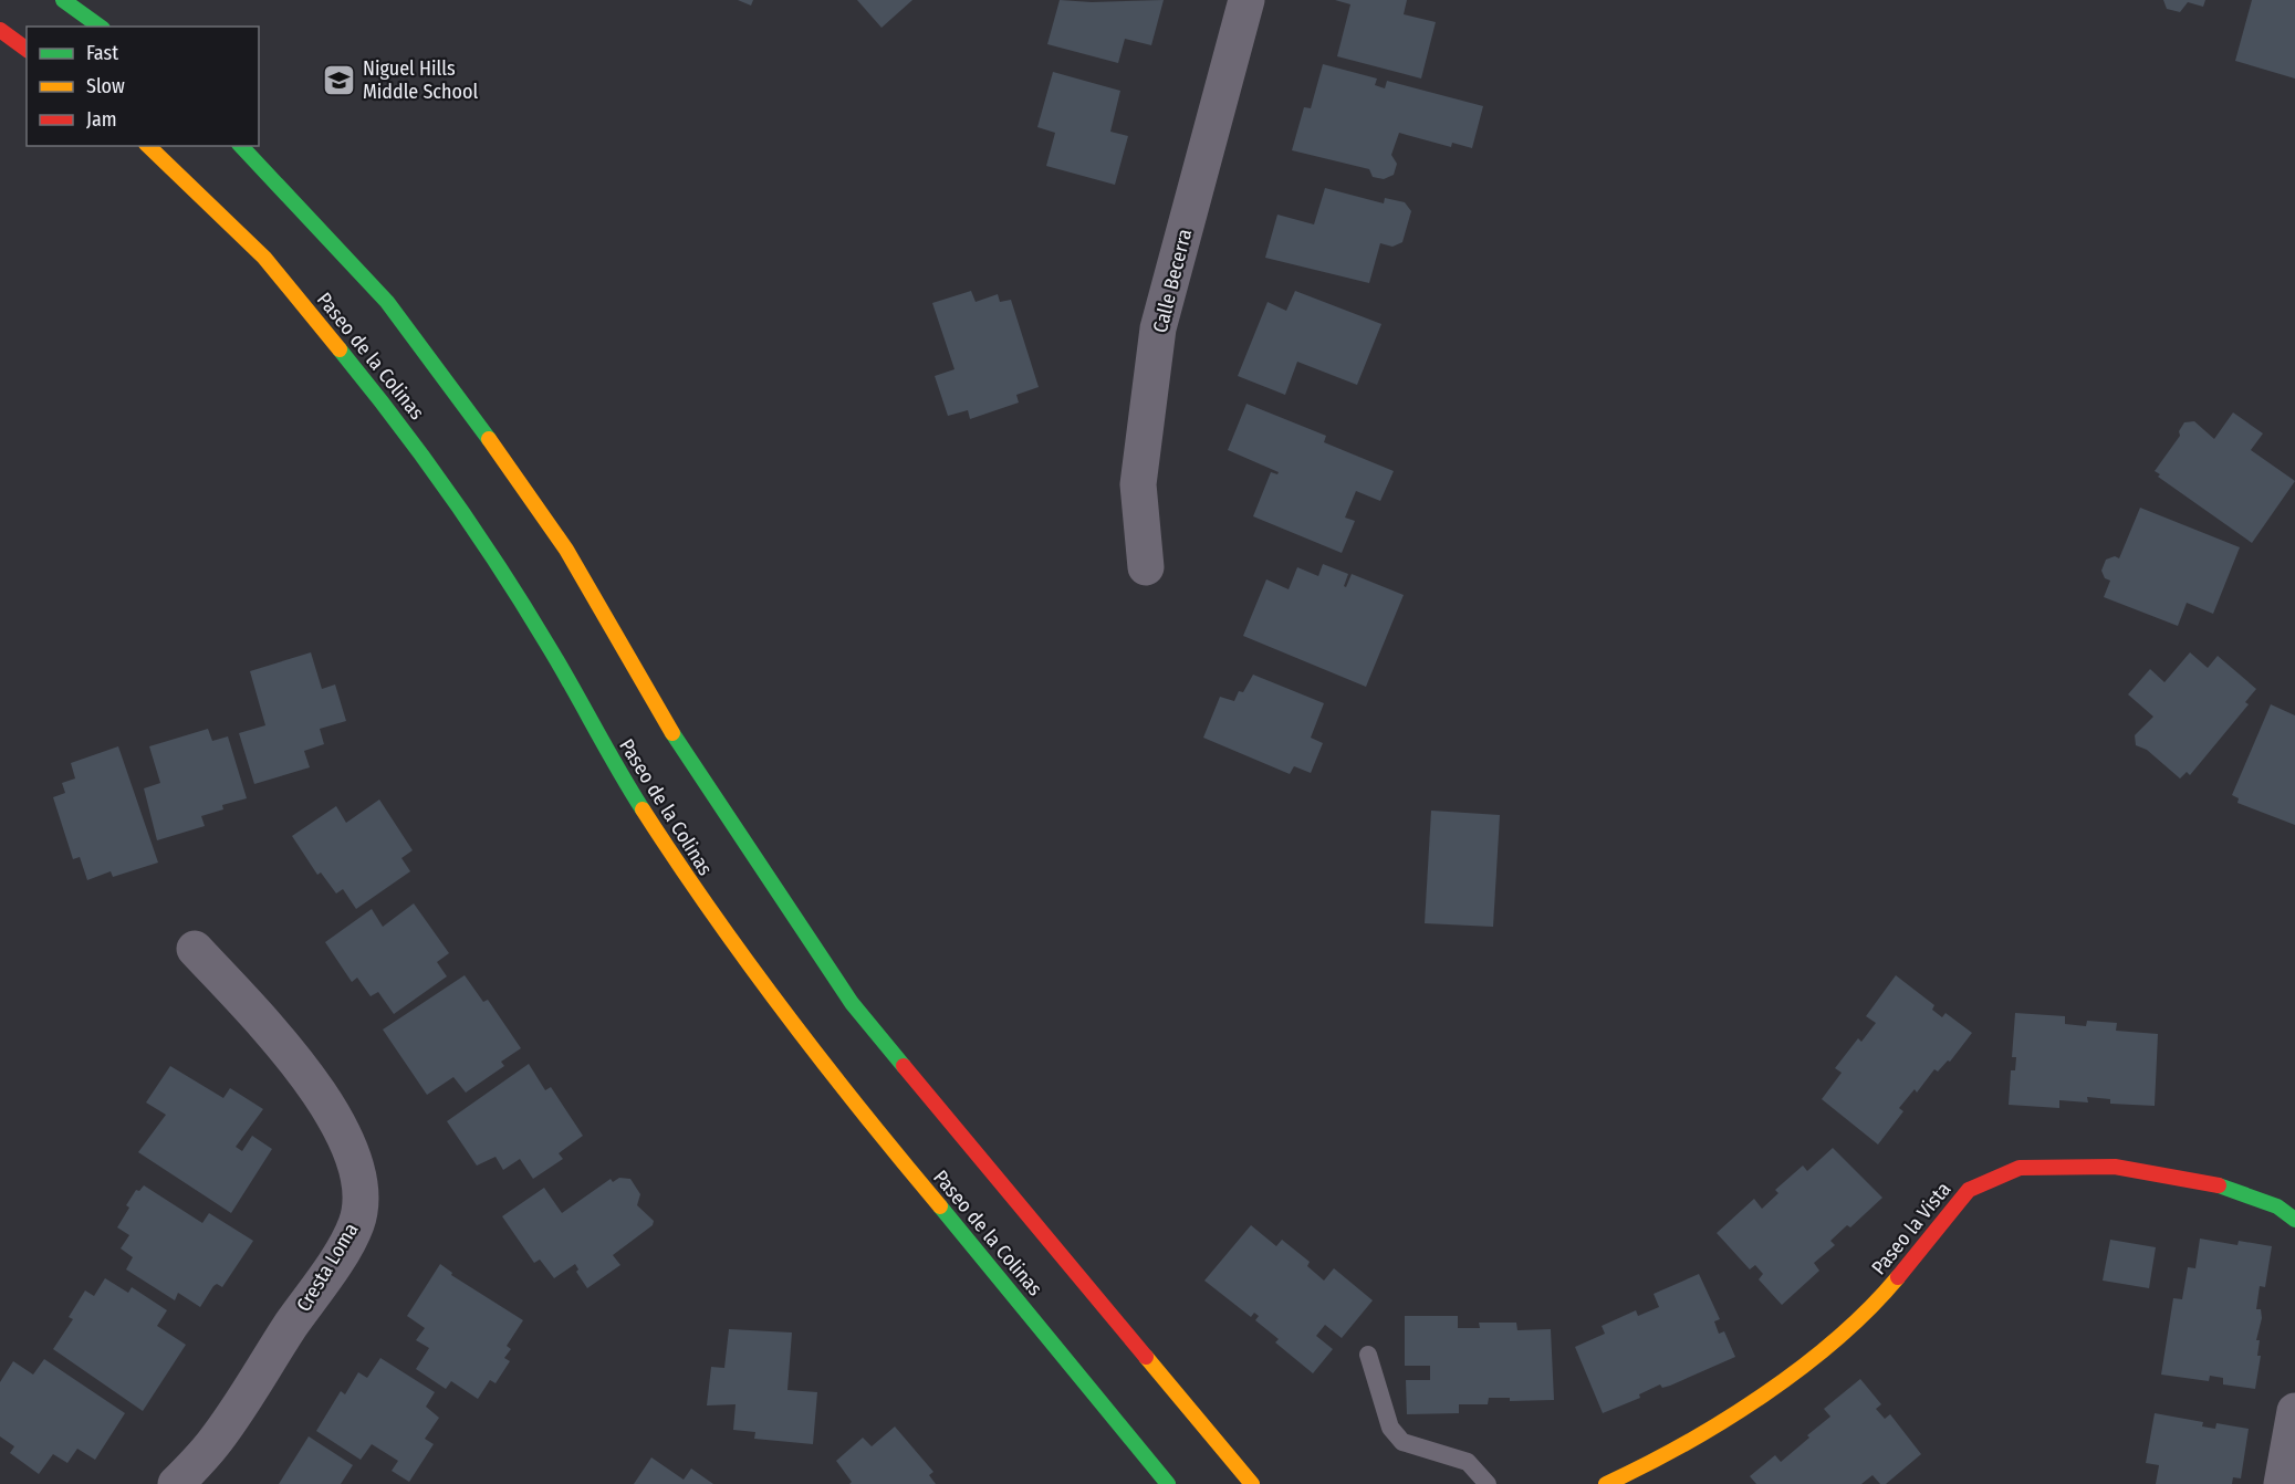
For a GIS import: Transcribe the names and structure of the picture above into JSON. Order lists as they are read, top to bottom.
{
  "streets": {
    "main road": ["Paseo de la Colinas", "Paseo la Vista"],
    "street": ["Calle Becerra", "Cresta Loma"]
  },
  "places": {
    "school or university": ["Niguel Hills Middle School"]
  },
  "legend": ["Fast", "Slow", "Jam"]
}
